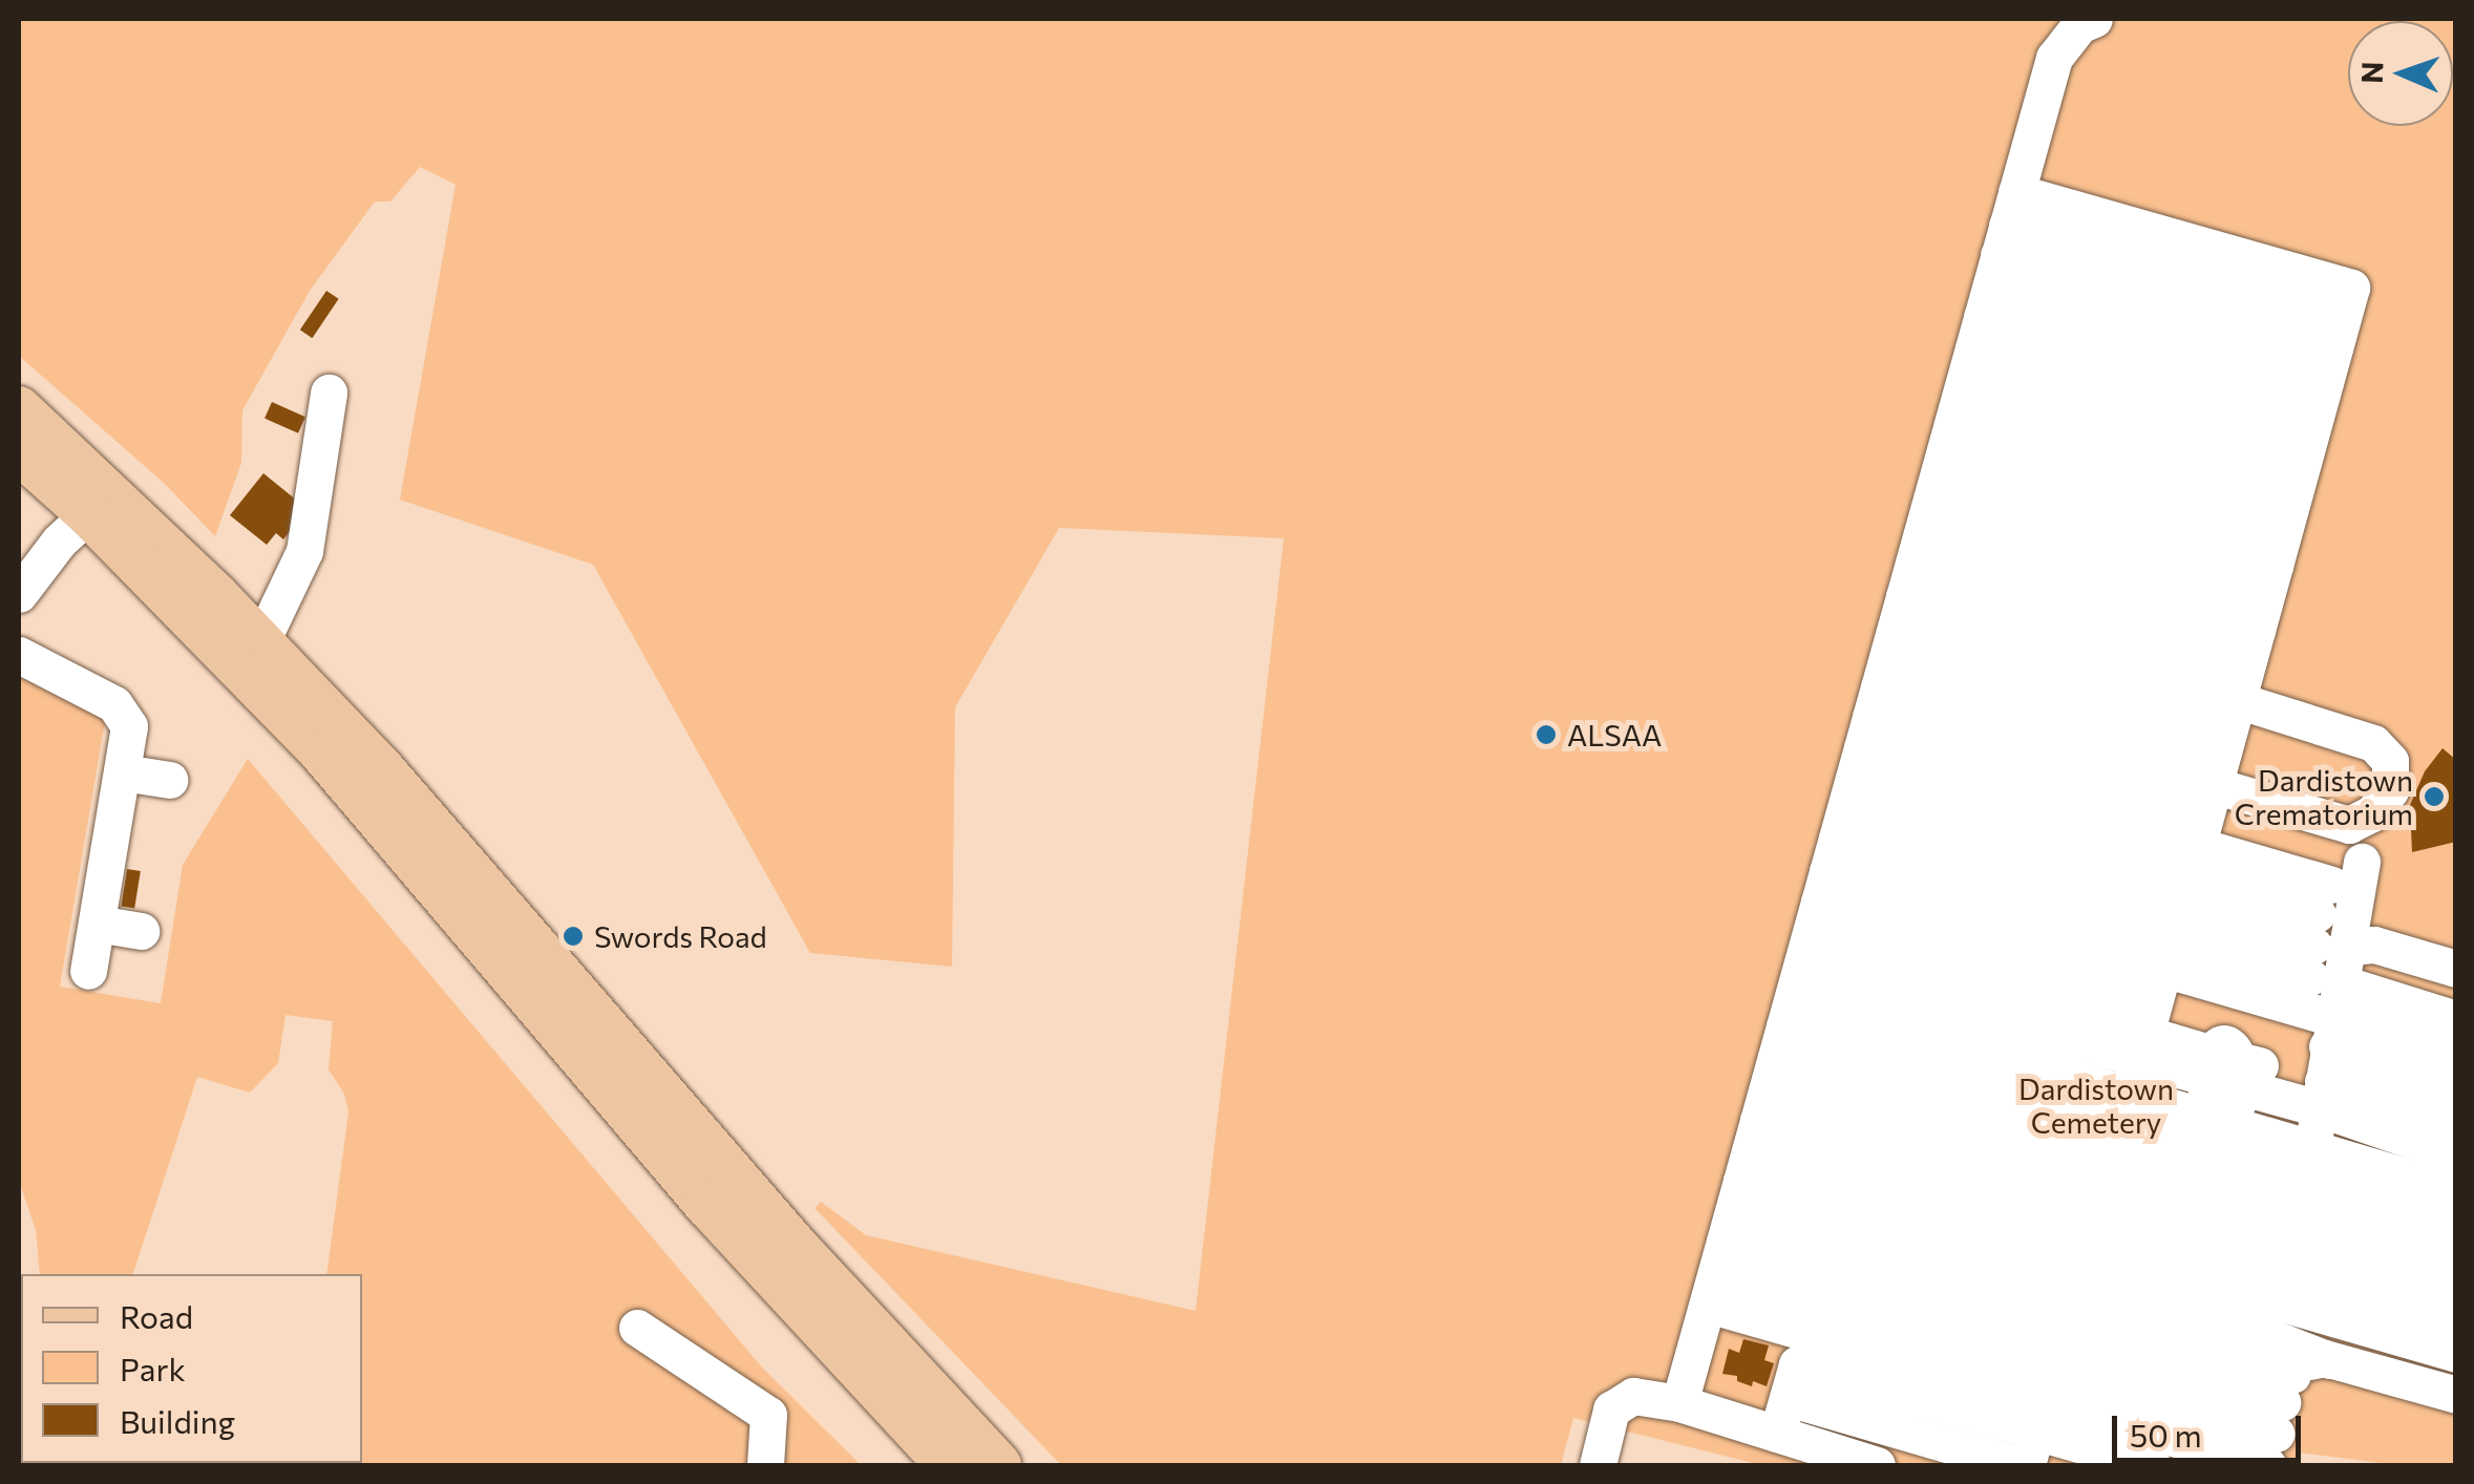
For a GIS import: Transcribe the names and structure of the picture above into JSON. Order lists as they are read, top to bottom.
{
  "parks": ["Dardistown Cemetery"],
  "places": ["ALSAA", "Dardistown Crematorium", "Swords Road"],
  "legend": ["Road", "Park", "Building"],
  "scale_bar": "50 m",
  "north": "left"
}
